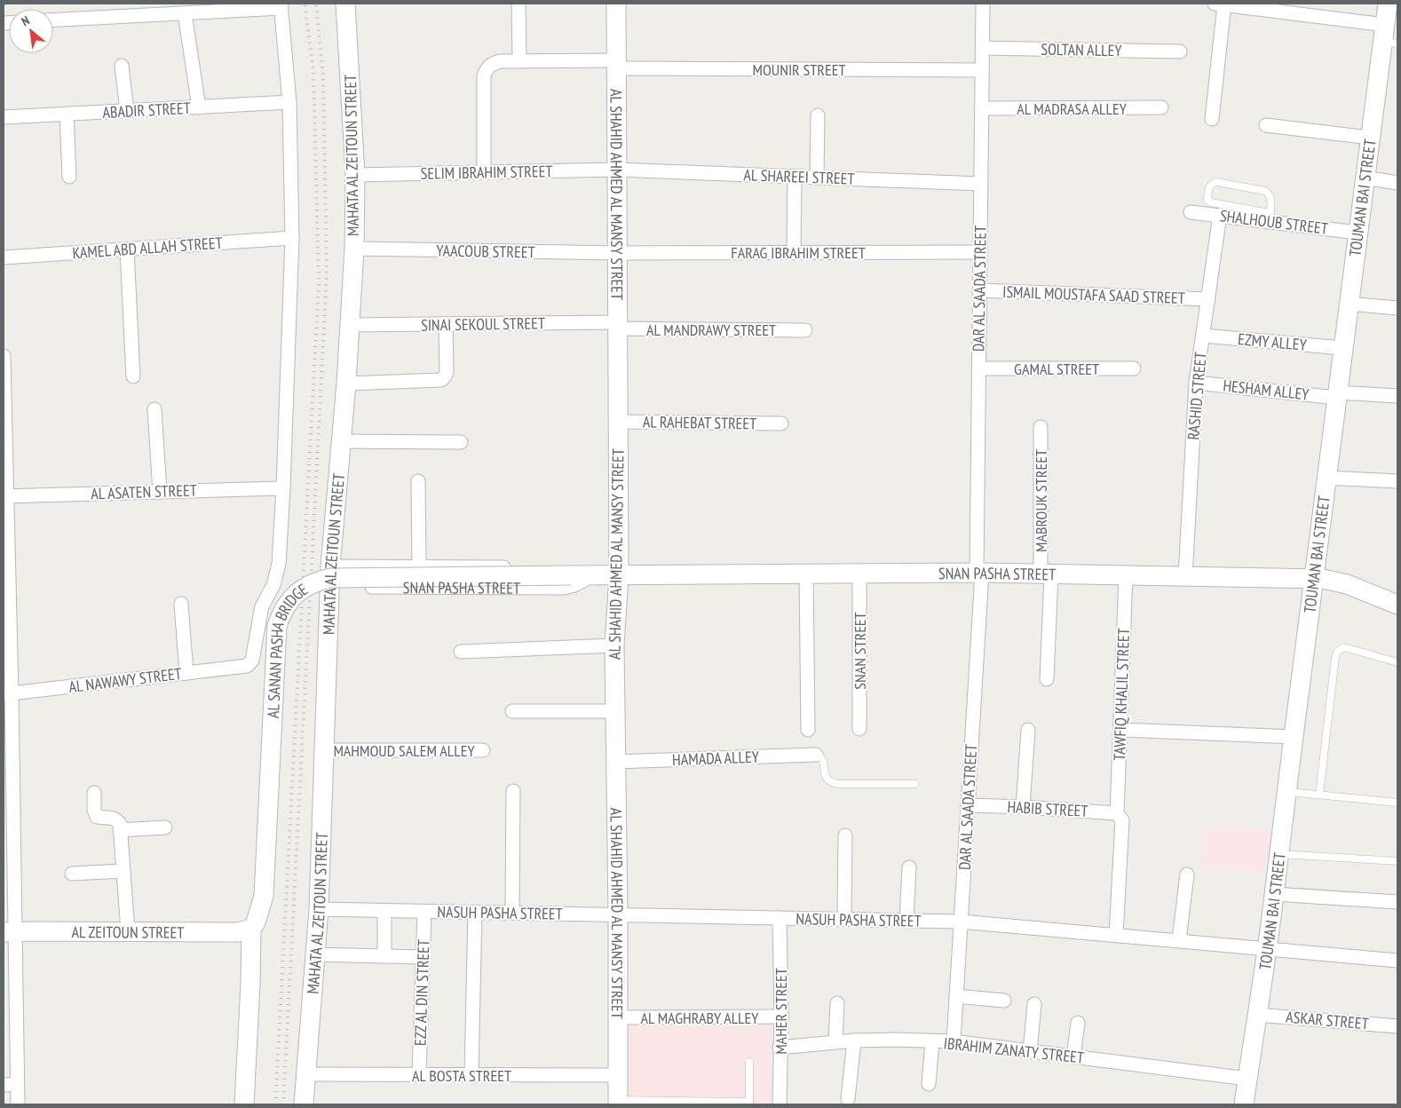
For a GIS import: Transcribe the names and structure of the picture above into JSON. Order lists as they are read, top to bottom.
{
  "streets": {
    "street": [
      "SOLTAN ALLEY",
      "MOUNIR STREET",
      "AL MADRASA ALLEY",
      "ABADIR STREET",
      "MAHATA AL ZEITOUN STREET",
      "SELIM IBRAHIM STREET",
      "AL SHAREEI STREET",
      "AL SHAHID AHMED AL MANSY STREET",
      "TOUMAN BAI STREET",
      "SHALHOUB STREET",
      "KAMEL ABD ALLAH STREET",
      "YAACOUB STREET",
      "FARAG IBRAHIM STREET",
      "DAR AL SAADA STREET",
      "ISMAIL MOUSTAFA SAAD STREET",
      "SINAI SEKOUL STREET",
      "AL MANDRAWY STREET",
      "EZMY ALLEY",
      "GAMAL STREET",
      "HESHAM ALLEY",
      "RASHID STREET",
      "AL RAHEBAT STREET",
      "AL ASATEN STREET",
      "MABROUK STREET",
      "SNAN PASHA STREET",
      "SNAN STREET",
      "AL SANAN PASHA BRIDGE",
      "AL NAWAWY STREET",
      "TAWFIQ KHALIL STREET",
      "MAHMOUD SALEM ALLEY",
      "HAMADA ALLEY",
      "HABIB STREET",
      "NASUH PASHA STREET",
      "AL ZEITOUN STREET",
      "EZZ AL DIN STREET",
      "MAHER STREET",
      "AL MAGHRABY ALLEY",
      "ASKAR STREET",
      "IBRAHIM ZANATY STREET",
      "AL BOSTA STREET"
    ]
  },
  "crossings": [
    ["SOLTAN ALLEY", "DAR AL SAADA STREET"],
    ["MOUNIR STREET", "SELIM IBRAHIM STREET"],
    ["MOUNIR STREET", "AL SHAHID AHMED AL MANSY STREET"],
    ["MOUNIR STREET", "DAR AL SAADA STREET"],
    ["AL MADRASA ALLEY", "DAR AL SAADA STREET"],
    ["MAHATA AL ZEITOUN STREET", "SELIM IBRAHIM STREET"],
    ["MAHATA AL ZEITOUN STREET", "YAACOUB STREET"],
    ["MAHATA AL ZEITOUN STREET", "SINAI SEKOUL STREET"],
    ["MAHATA AL ZEITOUN STREET", "SNAN PASHA STREET"],
    ["MAHATA AL ZEITOUN STREET", "MAHMOUD SALEM ALLEY"],
    ["MAHATA AL ZEITOUN STREET", "NASUH PASHA STREET"],
    ["MAHATA AL ZEITOUN STREET", "AL BOSTA STREET"],
    ["SELIM IBRAHIM STREET", "AL SHAREEI STREET"],
    ["SELIM IBRAHIM STREET", "AL SHAHID AHMED AL MANSY STREET"],
    ["AL SHAREEI STREET", "AL SHAHID AHMED AL MANSY STREET"],
    ["AL SHAREEI STREET", "DAR AL SAADA STREET"],
    ["AL SHAHID AHMED AL MANSY STREET", "YAACOUB STREET"],
    ["AL SHAHID AHMED AL MANSY STREET", "FARAG IBRAHIM STREET"],
    ["AL SHAHID AHMED AL MANSY STREET", "SINAI SEKOUL STREET"],
    ["AL SHAHID AHMED AL MANSY STREET", "AL MANDRAWY STREET"],
    ["AL SHAHID AHMED AL MANSY STREET", "AL RAHEBAT STREET"],
    ["AL SHAHID AHMED AL MANSY STREET", "SNAN PASHA STREET"],
    ["AL SHAHID AHMED AL MANSY STREET", "HAMADA ALLEY"],
    ["AL SHAHID AHMED AL MANSY STREET", "NASUH PASHA STREET"],
    ["AL SHAHID AHMED AL MANSY STREET", "AL MAGHRABY ALLEY"],
    ["AL SHAHID AHMED AL MANSY STREET", "AL BOSTA STREET"],
    ["TOUMAN BAI STREET", "SHALHOUB STREET"],
    ["TOUMAN BAI STREET", "EZMY ALLEY"],
    ["TOUMAN BAI STREET", "HESHAM ALLEY"],
    ["TOUMAN BAI STREET", "SNAN PASHA STREET"],
    ["TOUMAN BAI STREET", "NASUH PASHA STREET"],
    ["TOUMAN BAI STREET", "ASKAR STREET"],
    ["TOUMAN BAI STREET", "IBRAHIM ZANATY STREET"],
    ["SHALHOUB STREET", "RASHID STREET"],
    ["YAACOUB STREET", "FARAG IBRAHIM STREET"],
    ["FARAG IBRAHIM STREET", "DAR AL SAADA STREET"],
    ["DAR AL SAADA STREET", "ISMAIL MOUSTAFA SAAD STREET"],
    ["DAR AL SAADA STREET", "GAMAL STREET"],
    ["DAR AL SAADA STREET", "SNAN PASHA STREET"],
    ["DAR AL SAADA STREET", "HABIB STREET"],
    ["DAR AL SAADA STREET", "NASUH PASHA STREET"],
    ["DAR AL SAADA STREET", "IBRAHIM ZANATY STREET"],
    ["ISMAIL MOUSTAFA SAAD STREET", "RASHID STREET"],
    ["SINAI SEKOUL STREET", "AL MANDRAWY STREET"],
    ["EZMY ALLEY", "RASHID STREET"],
    ["HESHAM ALLEY", "RASHID STREET"],
    ["RASHID STREET", "SNAN PASHA STREET"],
    ["AL ASATEN STREET", "AL NAWAWY STREET"],
    ["MABROUK STREET", "SNAN PASHA STREET"],
    ["SNAN PASHA STREET", "SNAN STREET"],
    ["SNAN PASHA STREET", "AL SANAN PASHA BRIDGE"],
    ["SNAN PASHA STREET", "TAWFIQ KHALIL STREET"],
    ["AL SANAN PASHA BRIDGE", "AL ZEITOUN STREET"],
    ["TAWFIQ KHALIL STREET", "HABIB STREET"],
    ["TAWFIQ KHALIL STREET", "NASUH PASHA STREET"],
    ["NASUH PASHA STREET", "EZZ AL DIN STREET"],
    ["NASUH PASHA STREET", "MAHER STREET"],
    ["EZZ AL DIN STREET", "AL BOSTA STREET"],
    ["MAHER STREET", "AL MAGHRABY ALLEY"],
    ["MAHER STREET", "IBRAHIM ZANATY STREET"]
  ],
  "north": "top left"
}
